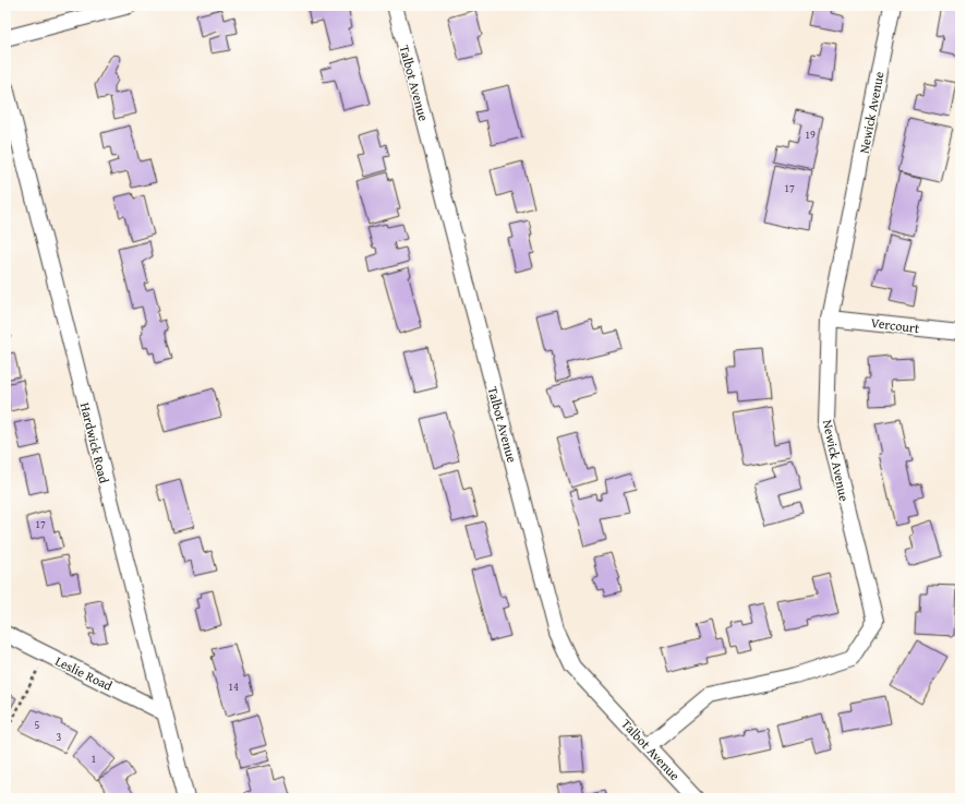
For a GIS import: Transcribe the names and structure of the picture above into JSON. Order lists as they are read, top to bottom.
{
  "streets": {
    "street": [
      "Talbot Avenue",
      "Newick Avenue",
      "Vercourt",
      "Hardwick Road",
      "Leslie Road"
    ]
  },
  "crossings": [
    ["Talbot Avenue", "Newick Avenue"],
    ["Newick Avenue", "Vercourt"],
    ["Hardwick Road", "Leslie Road"]
  ],
  "house_numbers": [
    "19",
    "17",
    "17",
    "14",
    "5",
    "3",
    "1"
  ]
}
